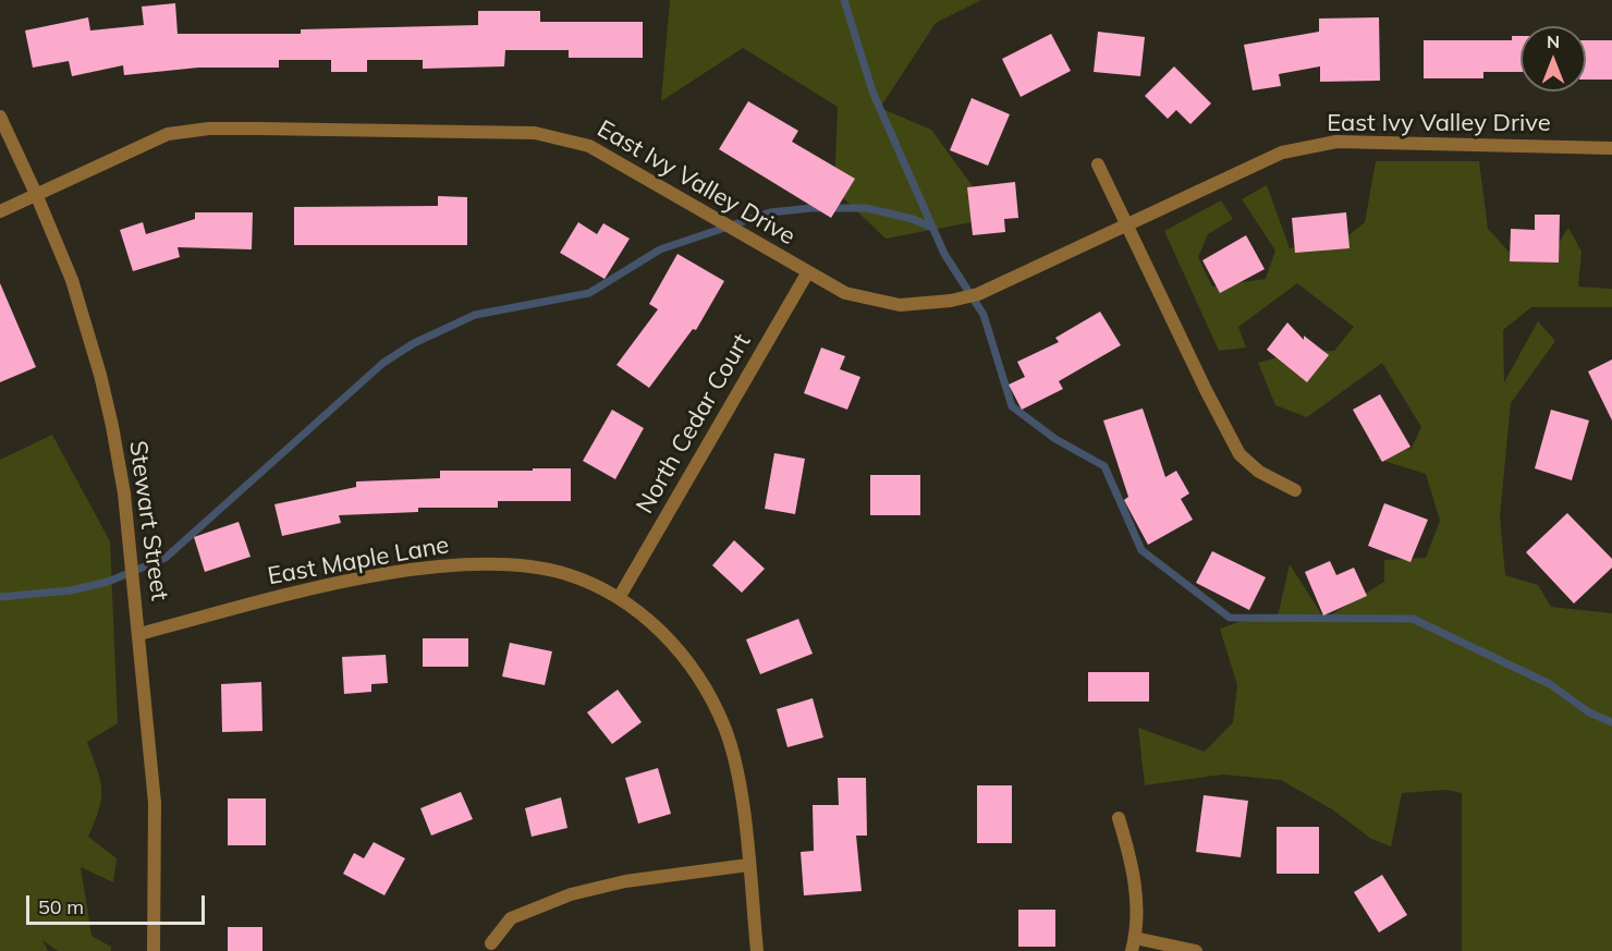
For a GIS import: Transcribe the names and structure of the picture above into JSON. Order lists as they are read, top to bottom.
{
  "streets": {
    "street": [
      "East Ivy Valley Drive",
      "North Cedar Court",
      "Stewart Street",
      "East Maple Lane"
    ]
  },
  "crossings": [
    ["East Ivy Valley Drive", "North Cedar Court"],
    ["East Ivy Valley Drive", "Stewart Street"],
    ["North Cedar Court", "East Maple Lane"],
    ["Stewart Street", "East Maple Lane"]
  ],
  "scale_bar": "50 m",
  "north": "top"
}
